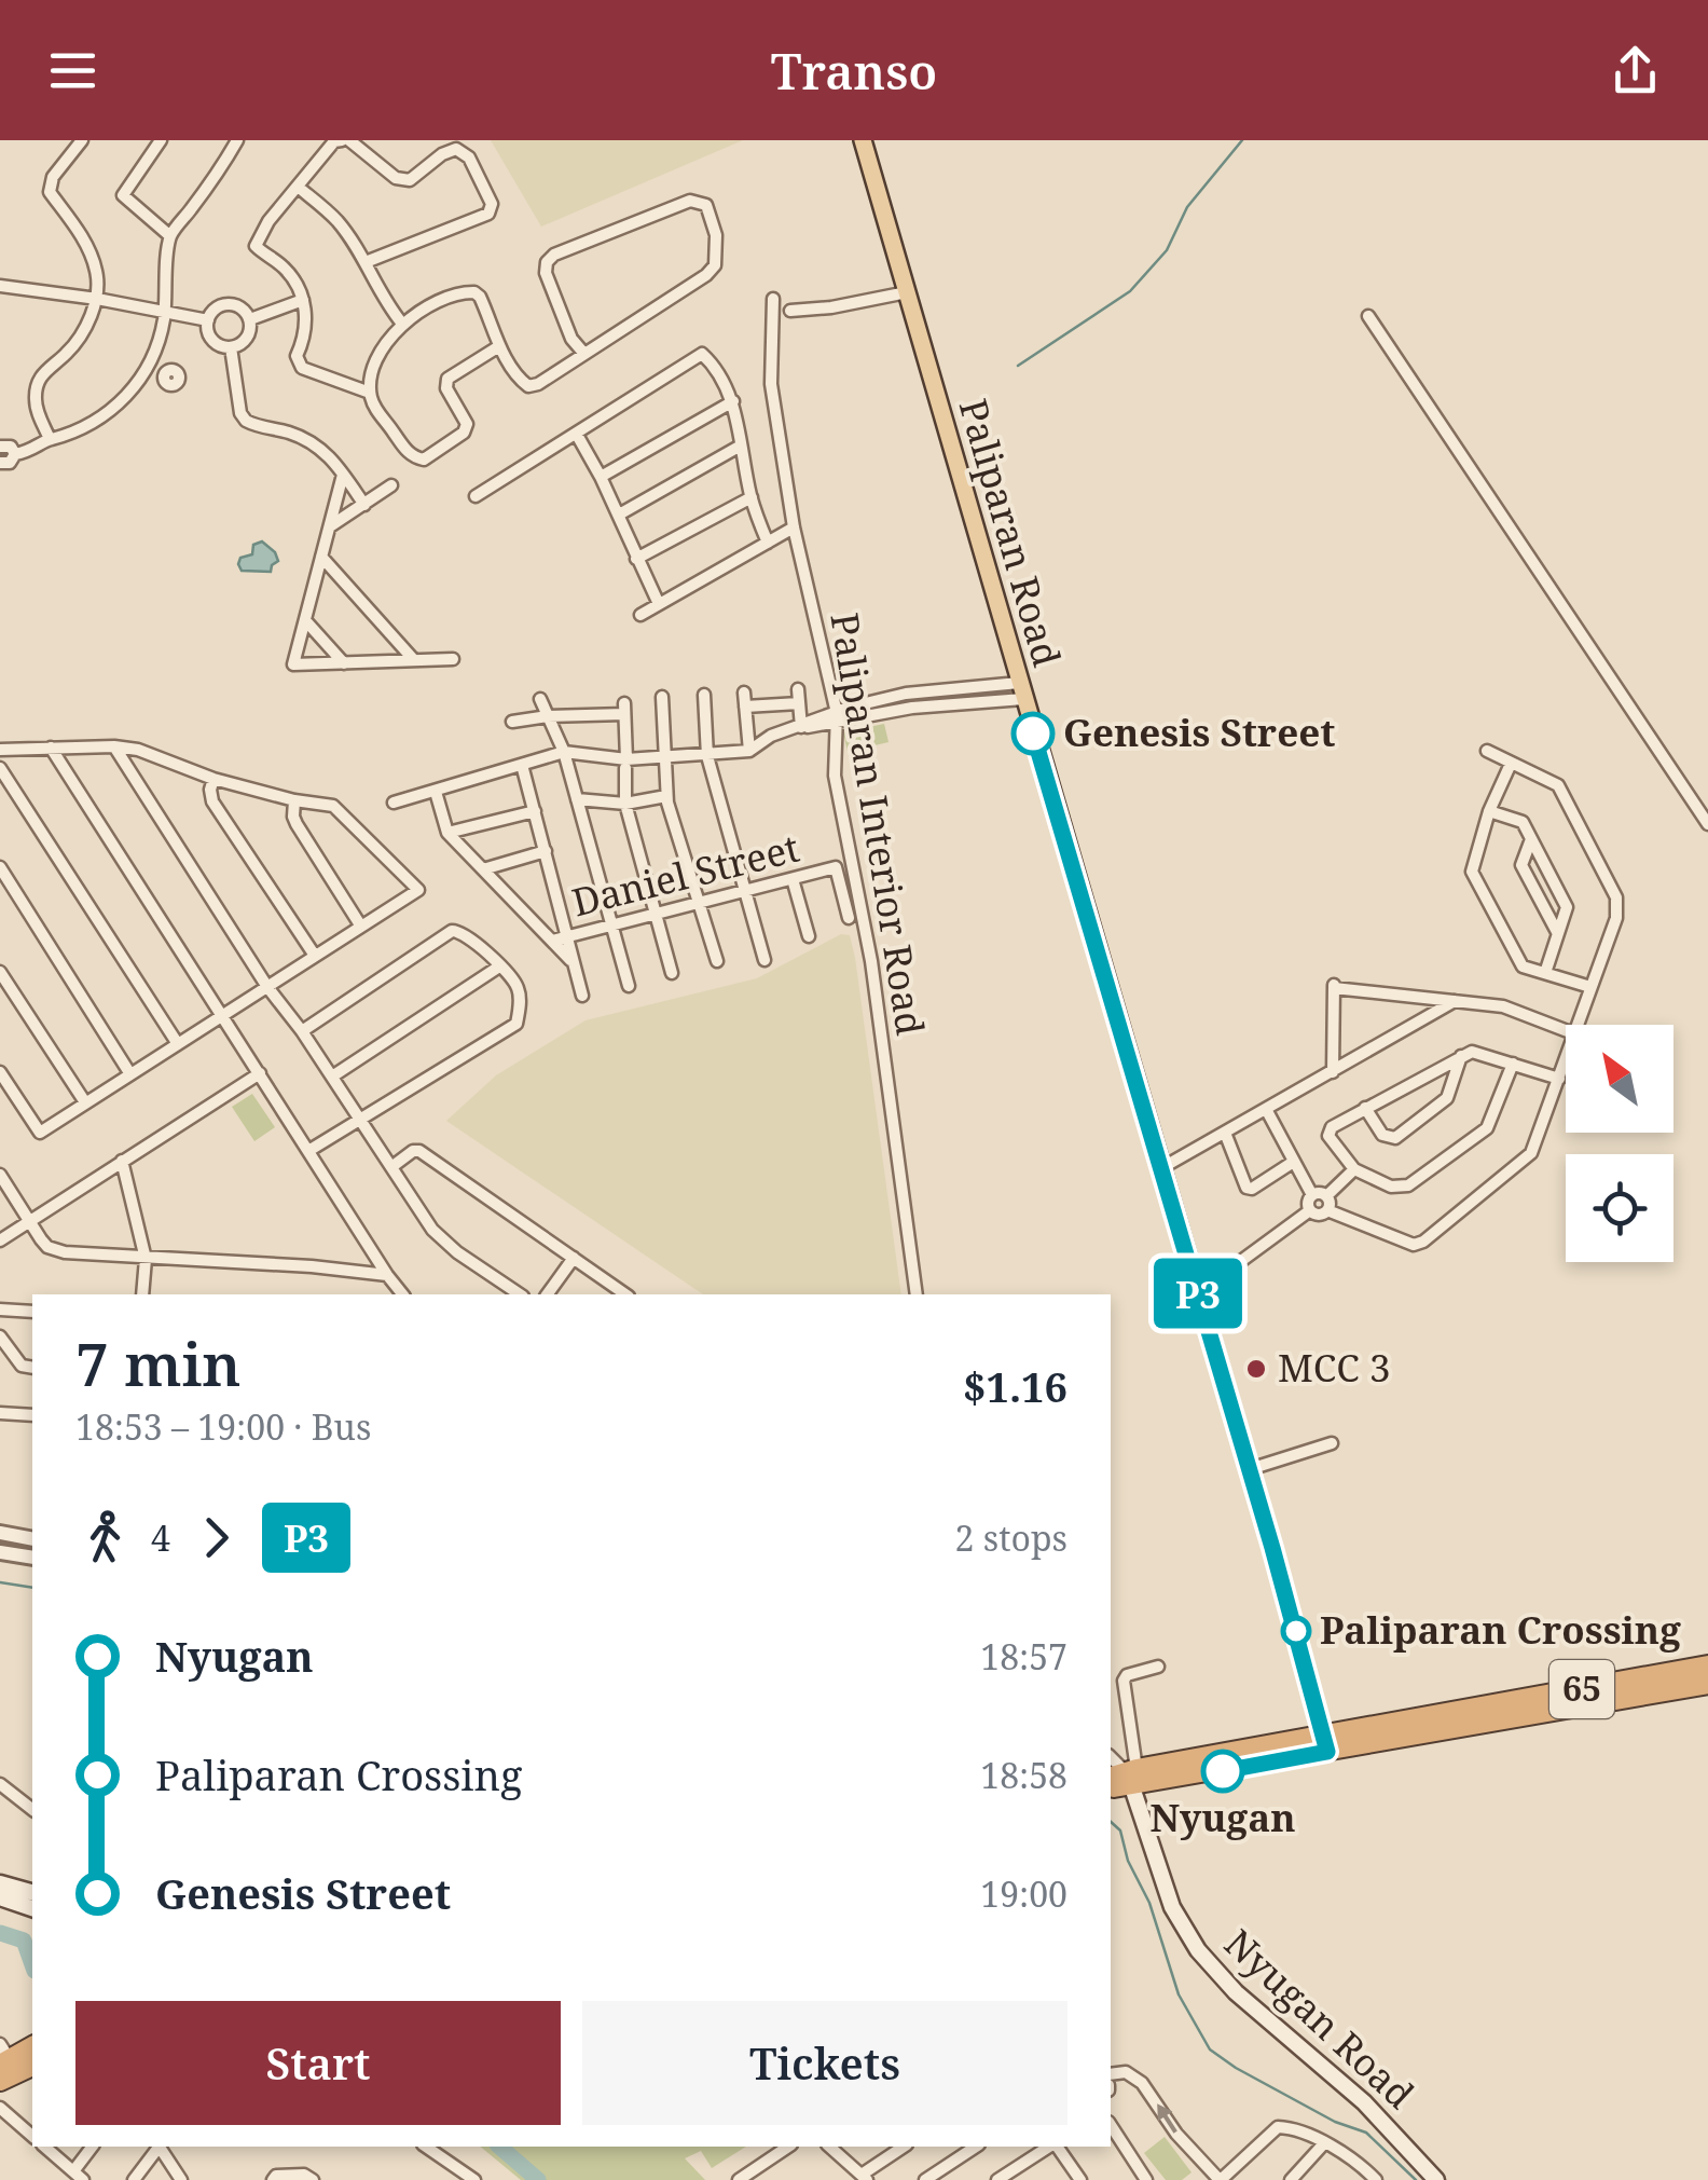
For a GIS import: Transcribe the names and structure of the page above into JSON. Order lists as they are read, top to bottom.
{
  "streets": {
    "highway": ["65"],
    "main road": ["Paliparan Road", "Nyugan Road"],
    "street": ["Paliparan Interior Road", "Daniel Street"]
  },
  "crossings": [
    ["Paliparan Road", "65"],
    ["65", "Nyugan Road"]
  ],
  "places": [
    "Genesis Street",
    "MCC 3",
    "Paliparan Crossing",
    "Nyugan"
  ],
  "lines": ["bus line P3"],
  "north": "top left",
  "page": {
    "header": "Transo",
    "on_map": "P3",
    "heading": ["7 min", "18:53 – 19:00 · Bus", "$1.16"],
    "legs": ["4", "P3", "2 stops"],
    "list": [
      {
        "name": "Nyugan",
        "value": "18:57"
      },
      {
        "name": "Paliparan Crossing",
        "value": "18:58"
      },
      {
        "name": "Genesis Street",
        "value": "19:00"
      }
    ],
    "buttons": ["Start", "Tickets"]
  }
}
